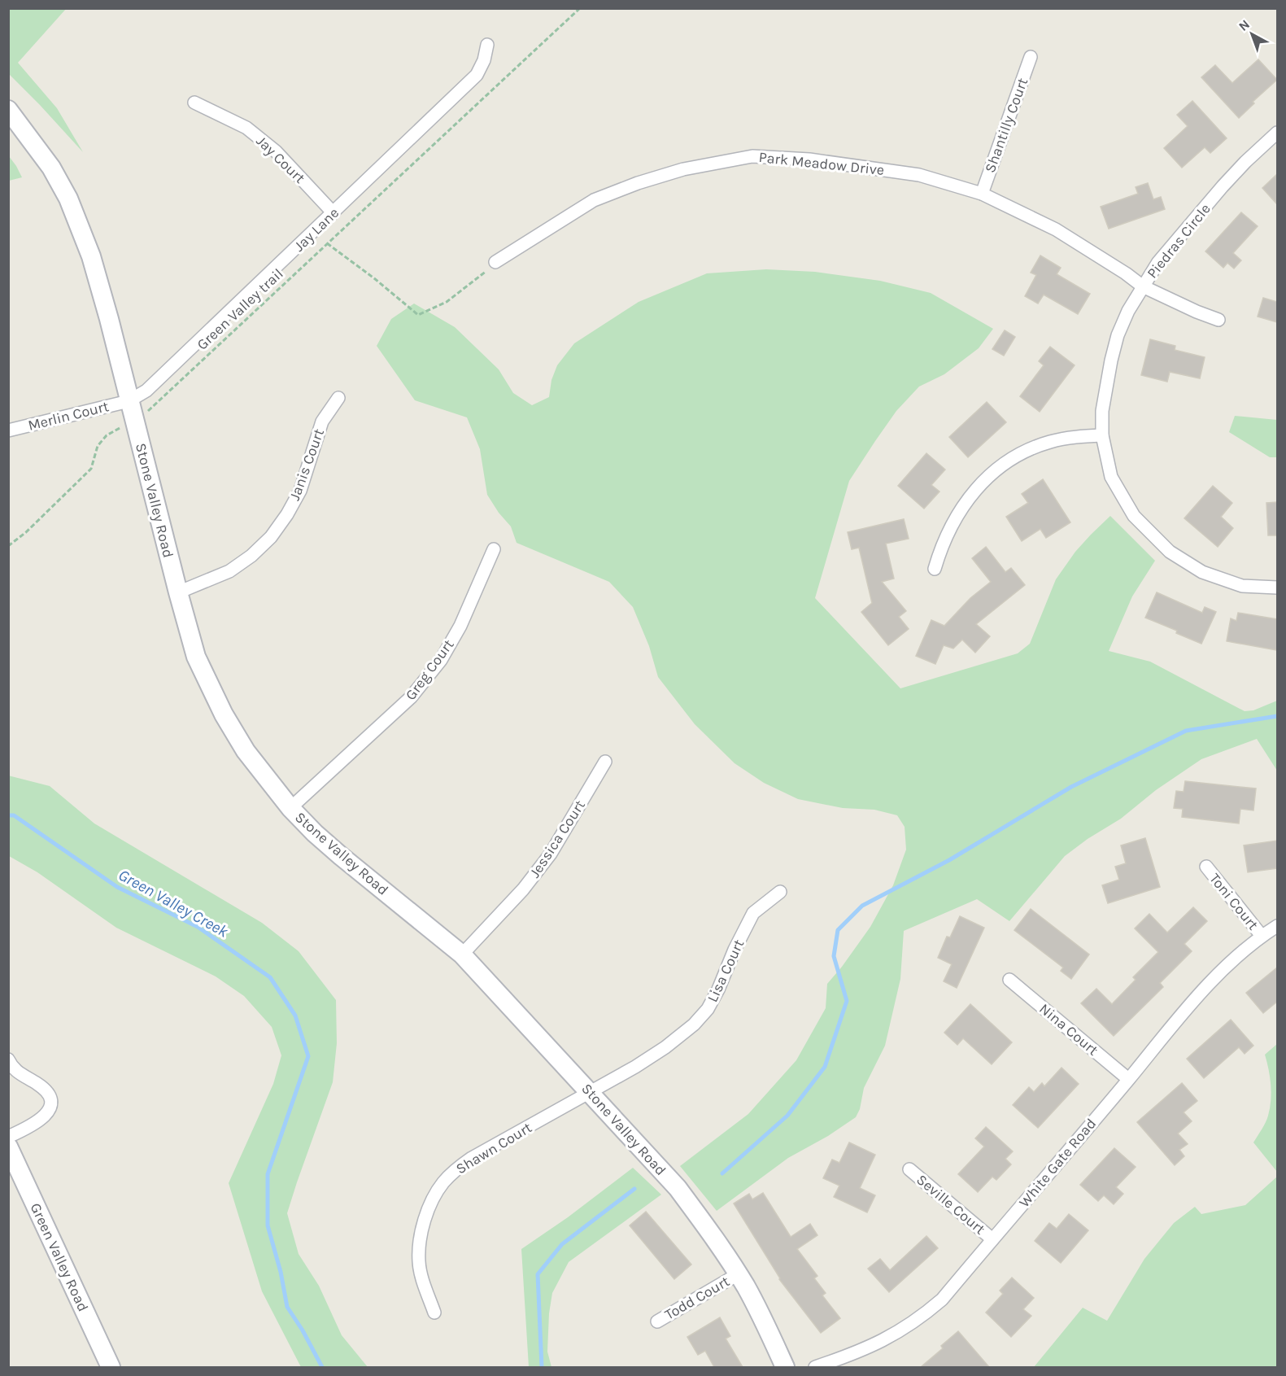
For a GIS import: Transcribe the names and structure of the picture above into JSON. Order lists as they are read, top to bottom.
{
  "streets": {
    "street": [
      "Shantilly Court",
      "Jay Court",
      "Park Meadow Drive",
      "Jay Lane",
      "Piedras Circle",
      "Merlin Court",
      "Janis Court",
      "Stone Valley Road",
      "Greg Court",
      "Jessica Court",
      "Toni Court",
      "Lisa Court",
      "Nina Court",
      "Shawn Court",
      "White Gate Road",
      "Seville Court",
      "Green Valley Road",
      "Todd Court"
    ],
    "path": ["Green Valley trail"]
  },
  "crossings": [
    ["Shantilly Court", "Park Meadow Drive"],
    ["Jay Court", "Jay Lane"],
    ["Park Meadow Drive", "Piedras Circle"],
    ["Jay Lane", "Merlin Court"],
    ["Jay Lane", "Stone Valley Road"],
    ["Green Valley trail", "Stone Valley Road"],
    ["Merlin Court", "Stone Valley Road"],
    ["Janis Court", "Stone Valley Road"],
    ["Stone Valley Road", "Greg Court"],
    ["Stone Valley Road", "Jessica Court"],
    ["Stone Valley Road", "Lisa Court"],
    ["Stone Valley Road", "Shawn Court"],
    ["Stone Valley Road", "Todd Court"],
    ["Toni Court", "White Gate Road"],
    ["Lisa Court", "Shawn Court"],
    ["Nina Court", "White Gate Road"],
    ["White Gate Road", "Seville Court"]
  ],
  "water": ["Green Valley Creek"],
  "north": "top left"
}
